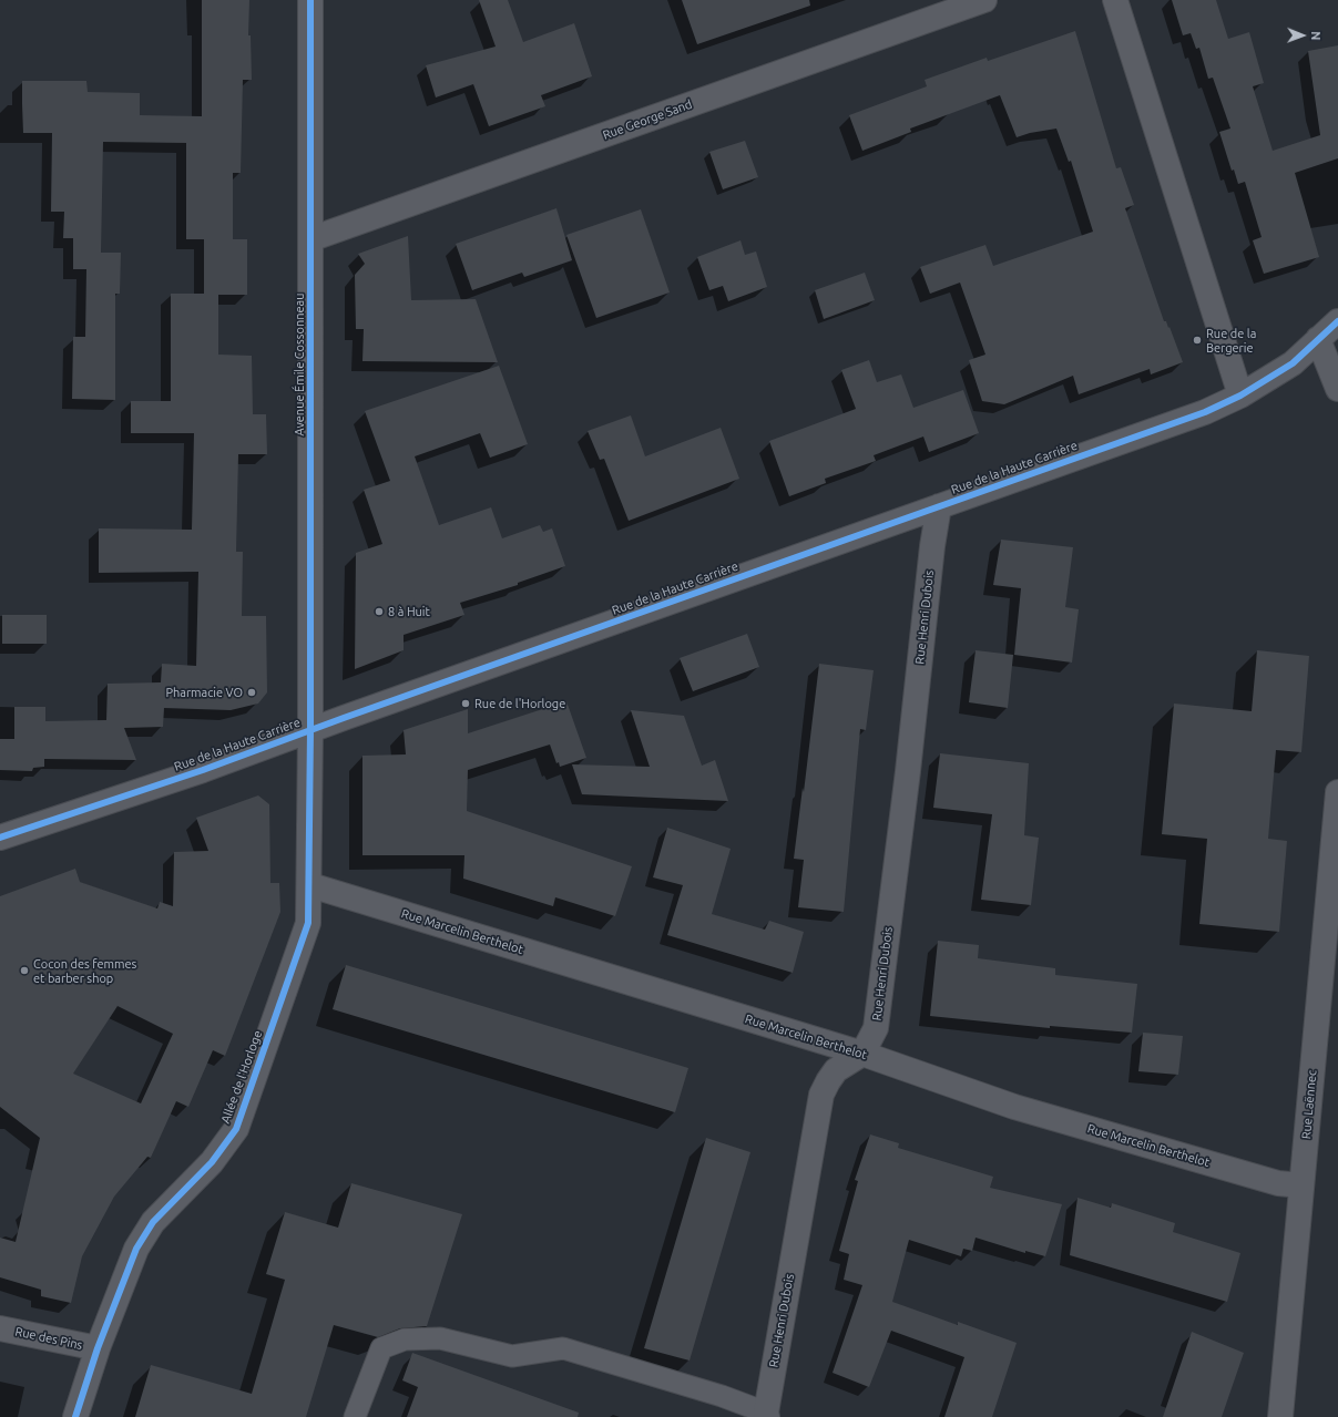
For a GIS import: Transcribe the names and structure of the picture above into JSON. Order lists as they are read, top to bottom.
{
  "streets": {
    "street": [
      "Rue George Sand",
      "Avenue Émile Cossonneau",
      "Rue de la Haute Carrière",
      "Rue Henri Dubois",
      "Rue Marcelin Berthelot",
      "Allée de l'Horloge",
      "Rue Laënnec",
      "Rue des Pins"
    ]
  },
  "crossings": [
    ["Rue George Sand", "Avenue Émile Cossonneau"],
    ["Avenue Émile Cossonneau", "Rue de la Haute Carrière"],
    ["Avenue Émile Cossonneau", "Allée de l'Horloge"],
    ["Rue de la Haute Carrière", "Rue Henri Dubois"],
    ["Rue de la Haute Carrière", "Allée de l'Horloge"],
    ["Rue Henri Dubois", "Rue Marcelin Berthelot"],
    ["Rue Marcelin Berthelot", "Allée de l'Horloge"],
    ["Rue Marcelin Berthelot", "Rue Laënnec"],
    ["Allée de l'Horloge", "Rue des Pins"]
  ],
  "places": [
    "Rue de la Bergerie",
    "8 à Huit",
    "Pharmacie VO",
    "Rue de l'Horloge",
    "Cocon des femmes et barber shop"
  ],
  "north": "right"
}
